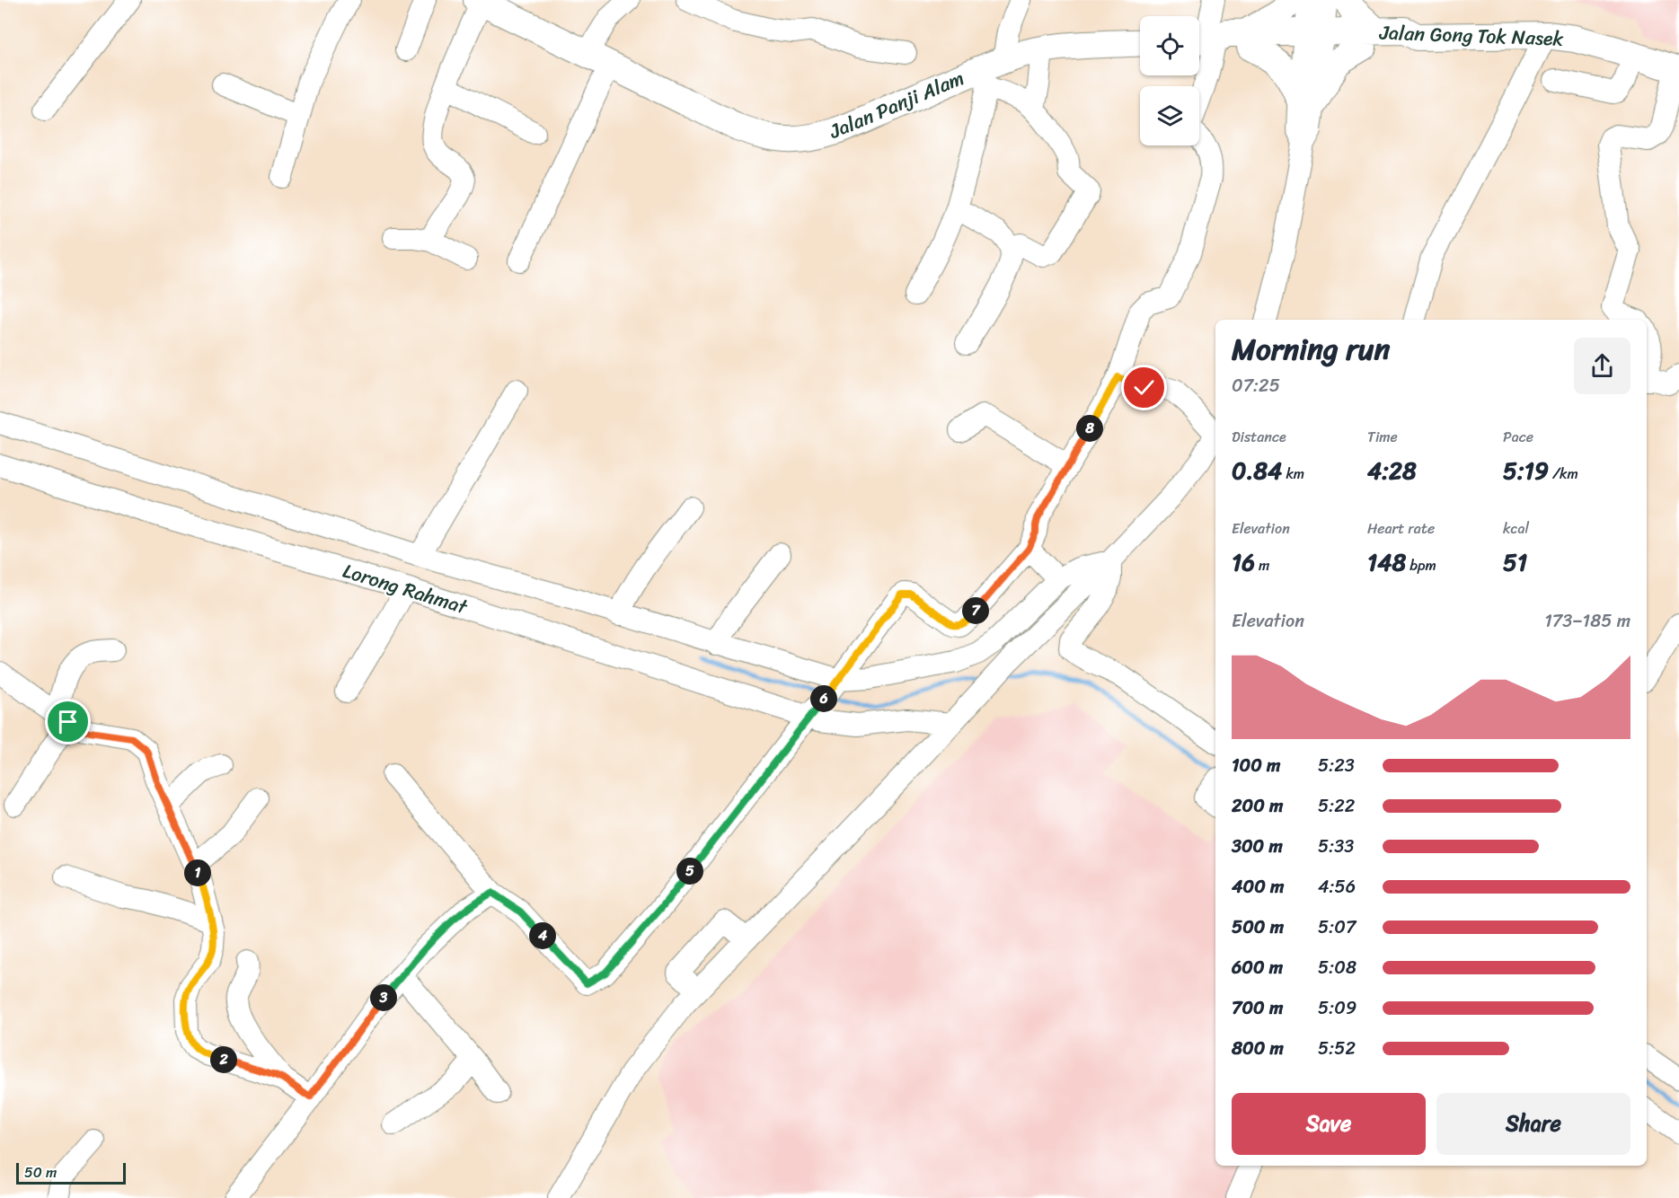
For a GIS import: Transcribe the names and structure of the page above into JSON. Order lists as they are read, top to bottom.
{
  "streets": {
    "main road": ["Jalan Gong Tok Nasek", "Jalan Panji Alam"],
    "street": ["Lorong Rahmat"]
  },
  "scale_bar": "50 m",
  "page": {
    "heading": ["Morning run", "07:25"],
    "stats": [
      ["Distance", "0.84 km"],
      ["Time", "4:28"],
      ["Pace", "5:19 /km"],
      ["Elevation", "16 m"],
      ["Heart rate", "148 bpm"],
      ["kcal", "51"]
    ],
    "pins": [
      "8",
      "7",
      "6",
      "5",
      "1",
      "4",
      "3",
      "2"
    ],
    "chart": ["Elevation", "173–185 m"],
    "list": [
      {
        "name": "100 m",
        "note": "5:23"
      },
      {
        "name": "200 m",
        "note": "5:22"
      },
      {
        "name": "300 m",
        "note": "5:33"
      },
      {
        "name": "400 m",
        "note": "4:56"
      },
      {
        "name": "500 m",
        "note": "5:07"
      },
      {
        "name": "600 m",
        "note": "5:08"
      },
      {
        "name": "700 m",
        "note": "5:09"
      },
      {
        "name": "800 m",
        "note": "5:52"
      }
    ],
    "buttons": ["Save", "Share"],
    "scale": "50 m"
  }
}
